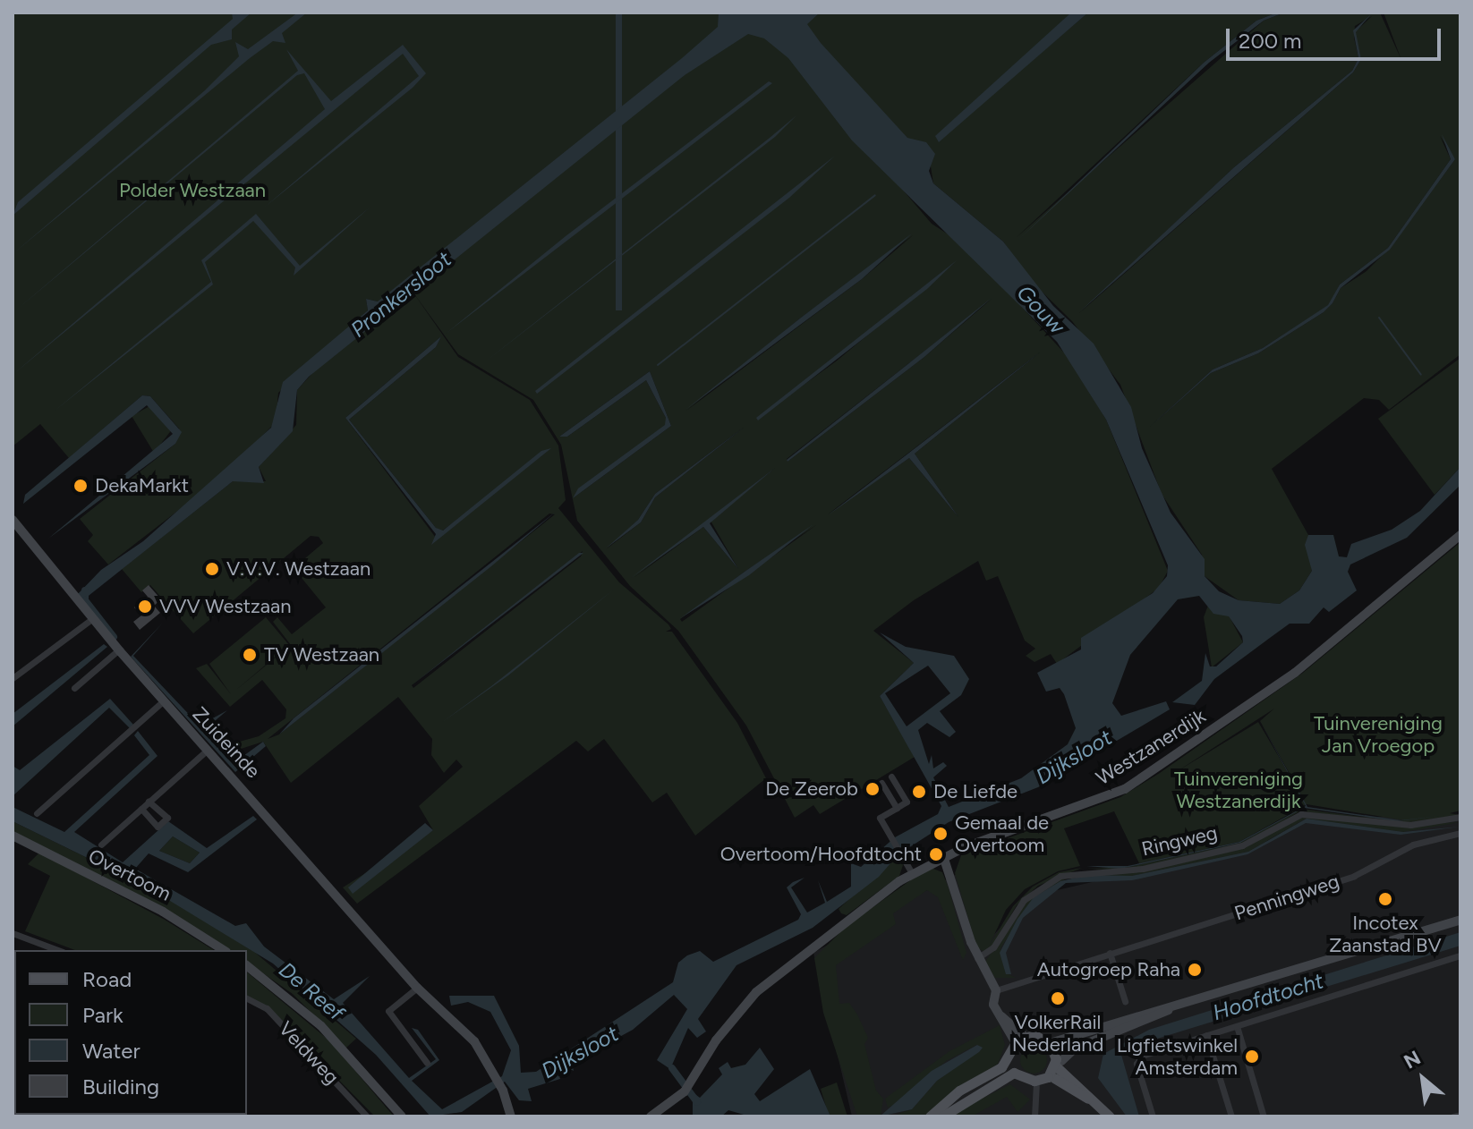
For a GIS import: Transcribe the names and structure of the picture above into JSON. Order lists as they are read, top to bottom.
{
  "streets": {
    "street": [
      "Zuideinde",
      "Westzanerdijk",
      "Ringweg",
      "Overtoom",
      "Penningweg",
      "Veldweg"
    ]
  },
  "water": [
    "Pronkersloot",
    "Gouw",
    "Dijksloot",
    "De Reef",
    "Hoofdtocht"
  ],
  "parks": ["Polder Westzaan", "Tuinvereniging Jan Vroegop", "Tuinvereniging Westzanerdijk"],
  "places": [
    "DekaMarkt",
    "V.V.V. Westzaan",
    "VVV Westzaan",
    "TV Westzaan",
    "De Zeerob",
    "De Liefde",
    "Gemaal de Overtoom",
    "Overtoom/Hoofdtocht",
    "Incotex Zaanstad BV",
    "Autogroep Raha",
    "VolkerRail Nederland",
    "Ligfietswinkel Amsterdam"
  ],
  "legend": [
    "Road",
    "Park",
    "Water",
    "Building"
  ],
  "scale_bar": "200 m",
  "north": "top left"
}
